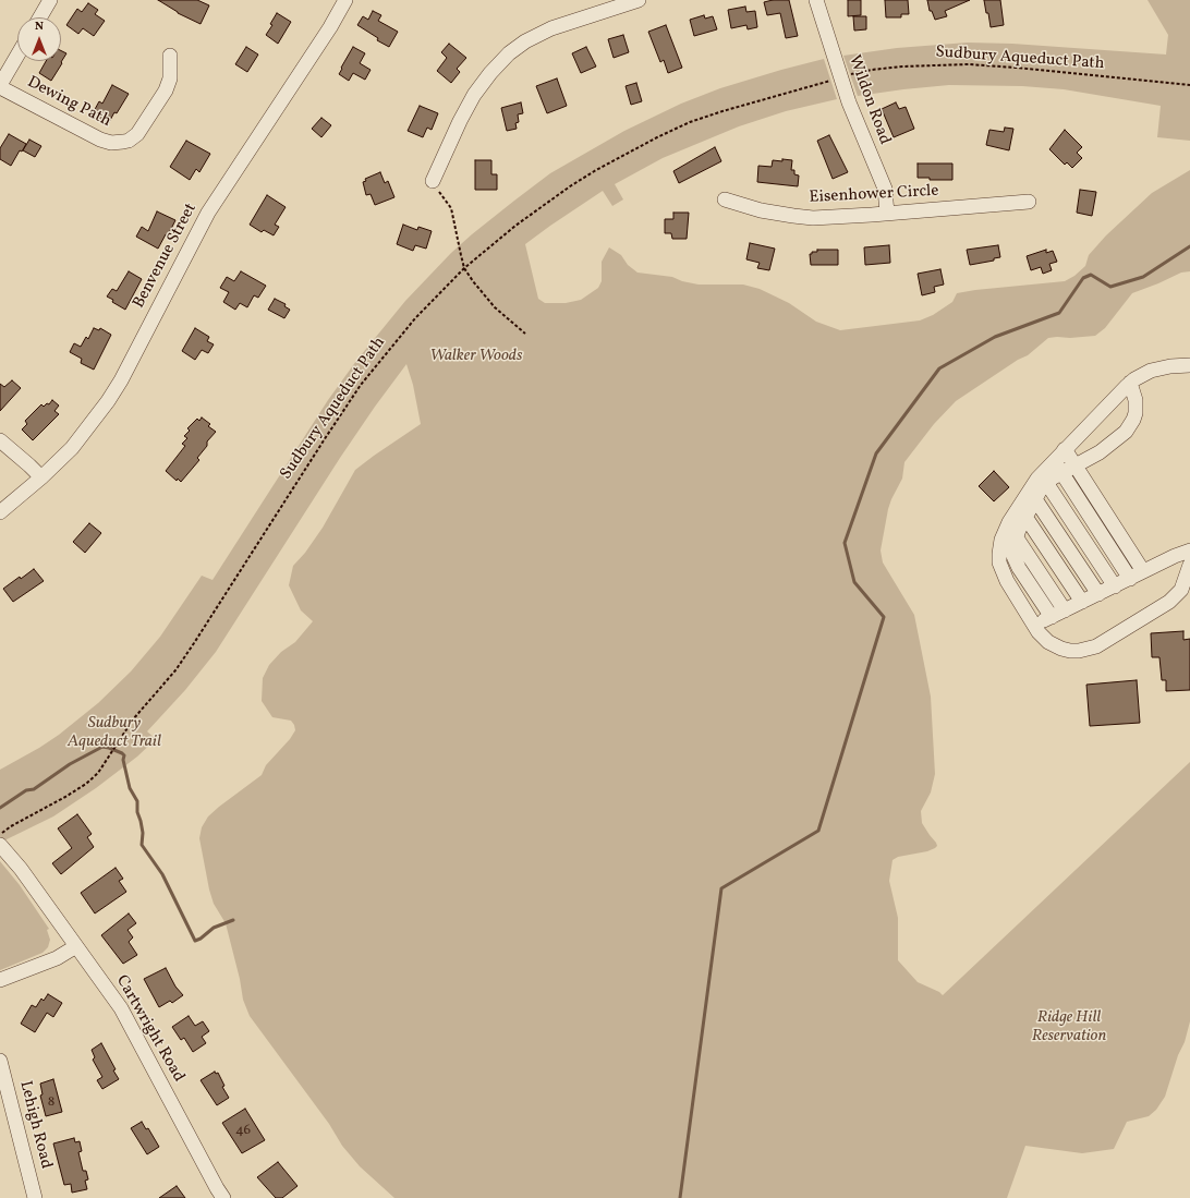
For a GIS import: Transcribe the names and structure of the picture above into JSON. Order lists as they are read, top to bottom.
{
  "streets": {
    "street": [
      "Wildon Road",
      "Dewing Path",
      "Eisenhower Circle",
      "Benvenue Street",
      "Cartwright Road",
      "Lehigh Road"
    ],
    "path": ["Sudbury Aqueduct Path"]
  },
  "crossings": [
    ["Sudbury Aqueduct Path", "Wildon Road"],
    ["Wildon Road", "Eisenhower Circle"]
  ],
  "parks": ["Walker Woods", "Sudbury Aqueduct Trail", "Ridge Hill Reservation"],
  "house_numbers": ["8", "46"],
  "north": "top"
}
